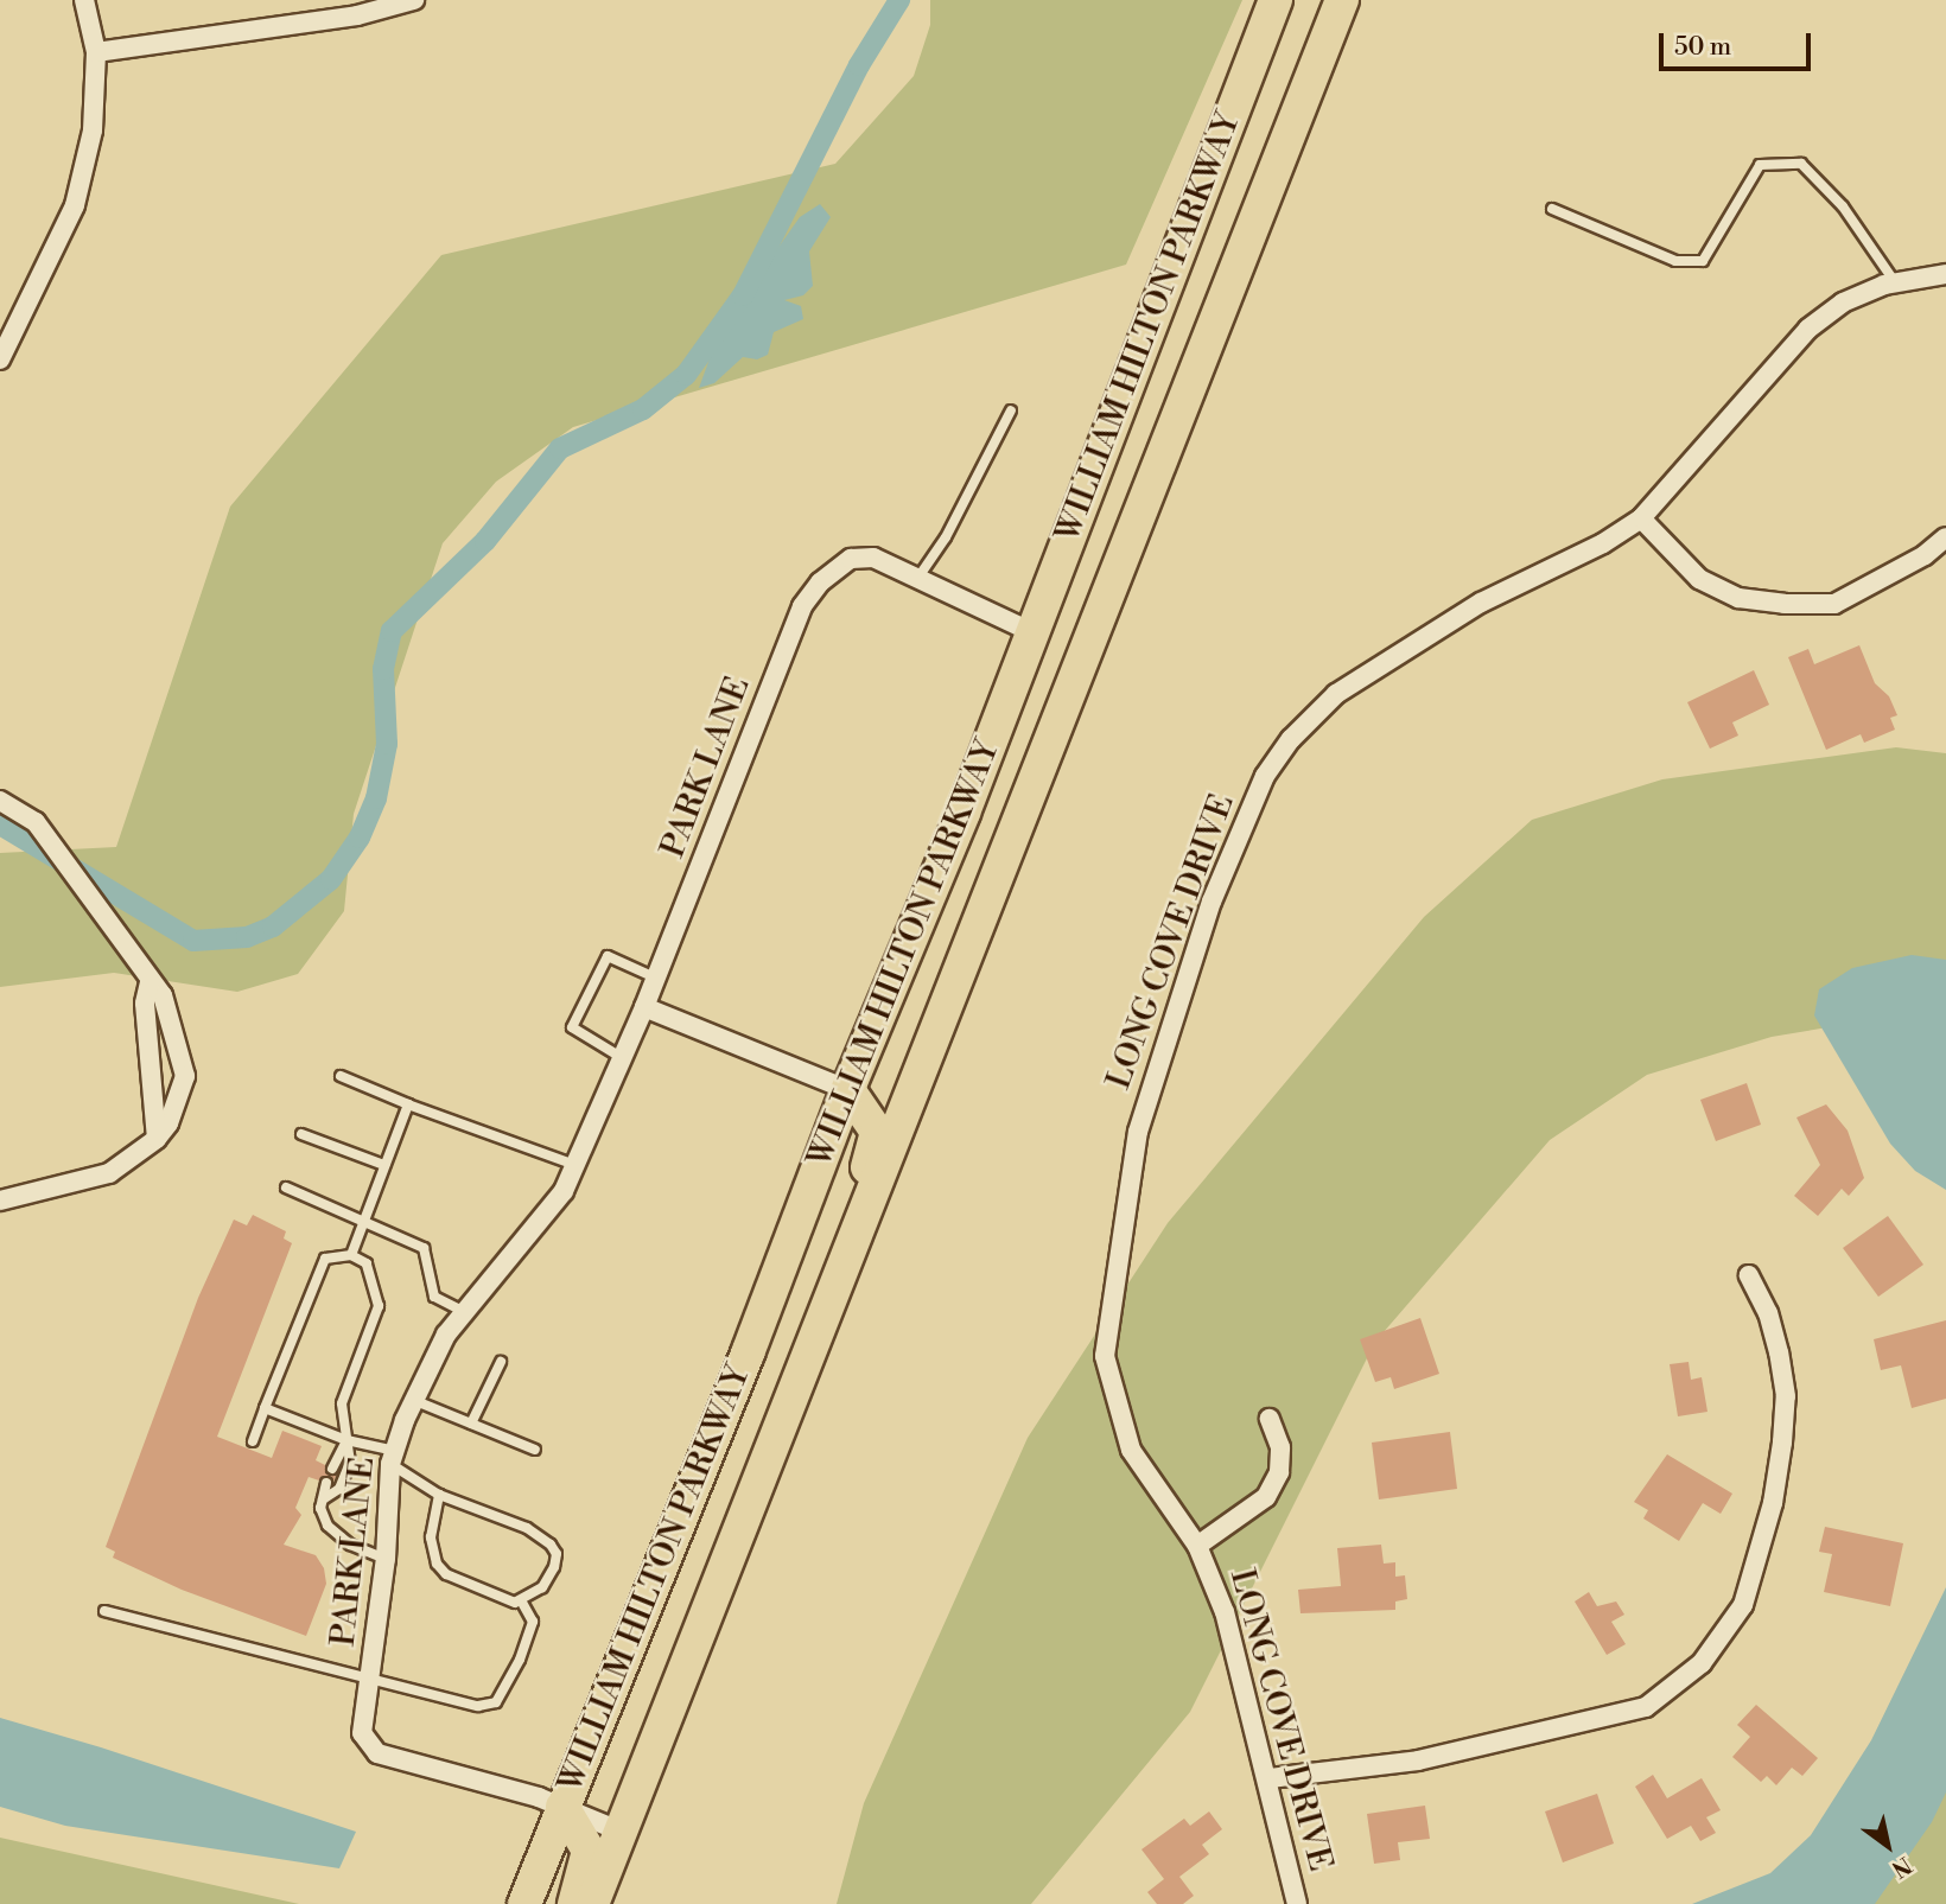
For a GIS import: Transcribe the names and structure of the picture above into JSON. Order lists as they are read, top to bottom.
{
  "streets": {
    "highway": ["WILLIAM HILTON PARKWAY"],
    "street": ["PARK LANE", "LONG COVE DRIVE"]
  },
  "crossings": [
    ["WILLIAM HILTON PARKWAY", "PARK LANE"]
  ],
  "scale_bar": "50 m",
  "north": "bottom right"
}
